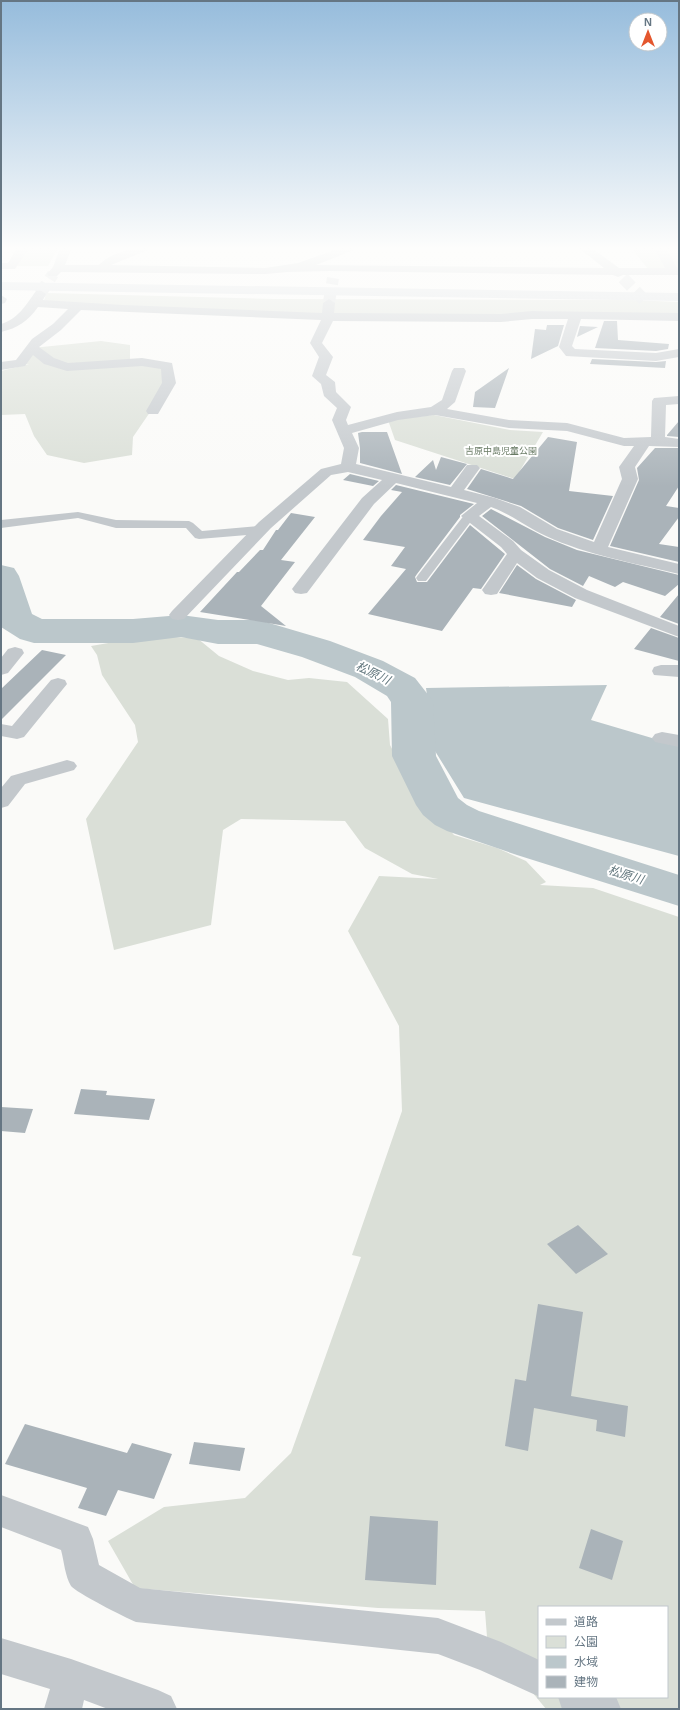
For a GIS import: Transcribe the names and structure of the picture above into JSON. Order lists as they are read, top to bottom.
{
  "water": ["松原川"],
  "parks": ["吉原中島児童公園"],
  "legend": [
    "道路",
    "公園",
    "水域",
    "建物"
  ],
  "north": "top"
}
